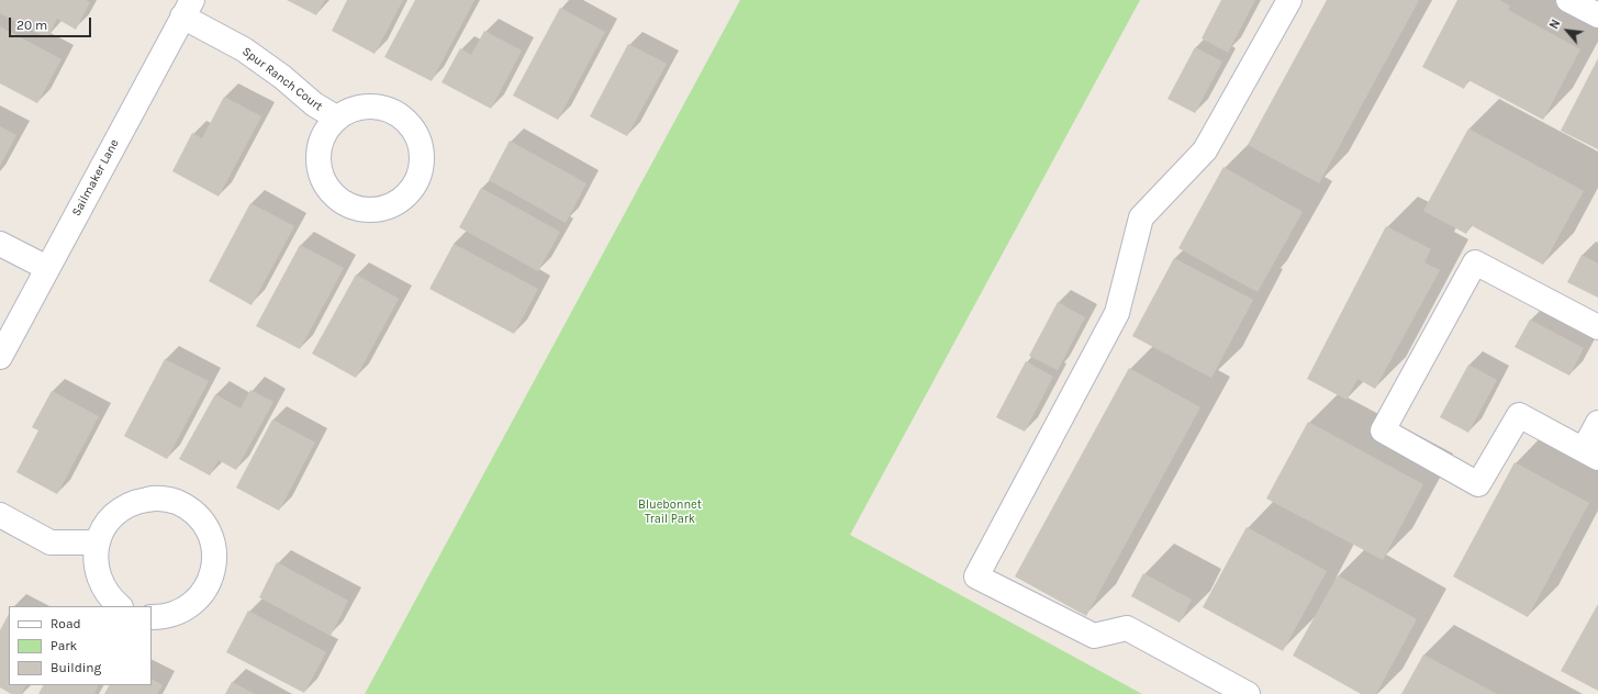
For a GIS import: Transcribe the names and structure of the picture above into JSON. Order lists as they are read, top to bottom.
{
  "streets": {
    "street": ["Spur Ranch Court", "Sailmaker Lane"]
  },
  "crossings": [
    ["Spur Ranch Court", "Sailmaker Lane"]
  ],
  "parks": ["Bluebonnet Trail Park"],
  "legend": ["Road", "Park", "Building"],
  "scale_bar": "20 m",
  "north": "top left"
}
